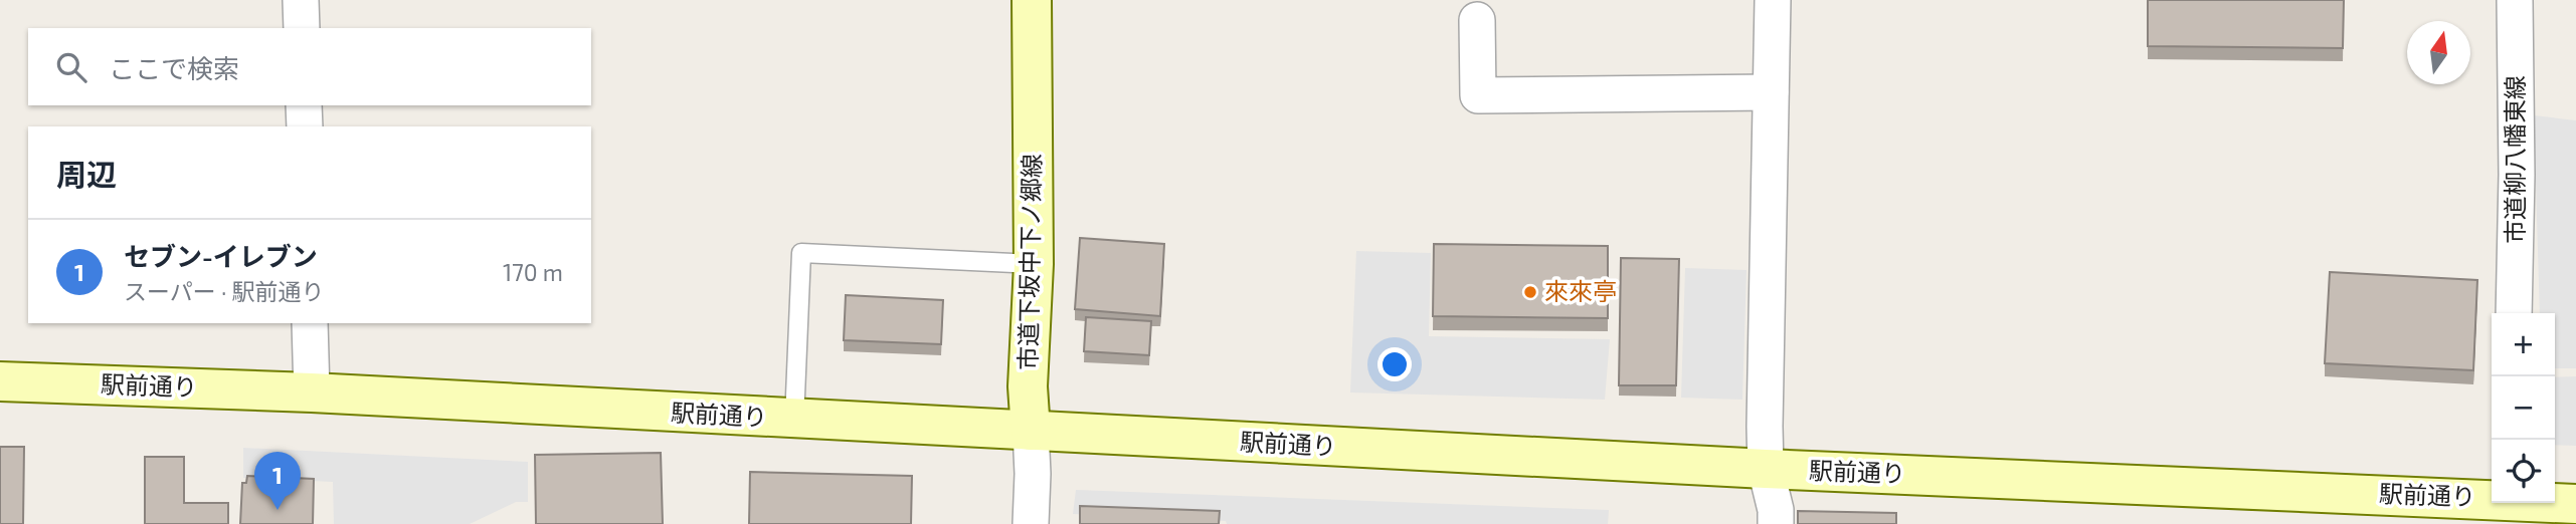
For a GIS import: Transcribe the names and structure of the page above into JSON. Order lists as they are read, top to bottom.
{
  "streets": {
    "main road": ["市道下坂中下ノ郷線", "駅前通り"],
    "street": ["市道柳八幡東線"]
  },
  "crossings": [
    ["市道下坂中下ノ郷線", "駅前通り"]
  ],
  "places": ["來來亭"],
  "north": "top",
  "page": {
    "search": "ここで検索",
    "heading": "周辺",
    "list": [
      {
        "mark": "1",
        "name": "セブン-イレブン",
        "note": "スーパー · 駅前通り",
        "value": "170 m"
      }
    ],
    "map_buttons": ["+", "−"],
    "pins": "1"
  }
}
